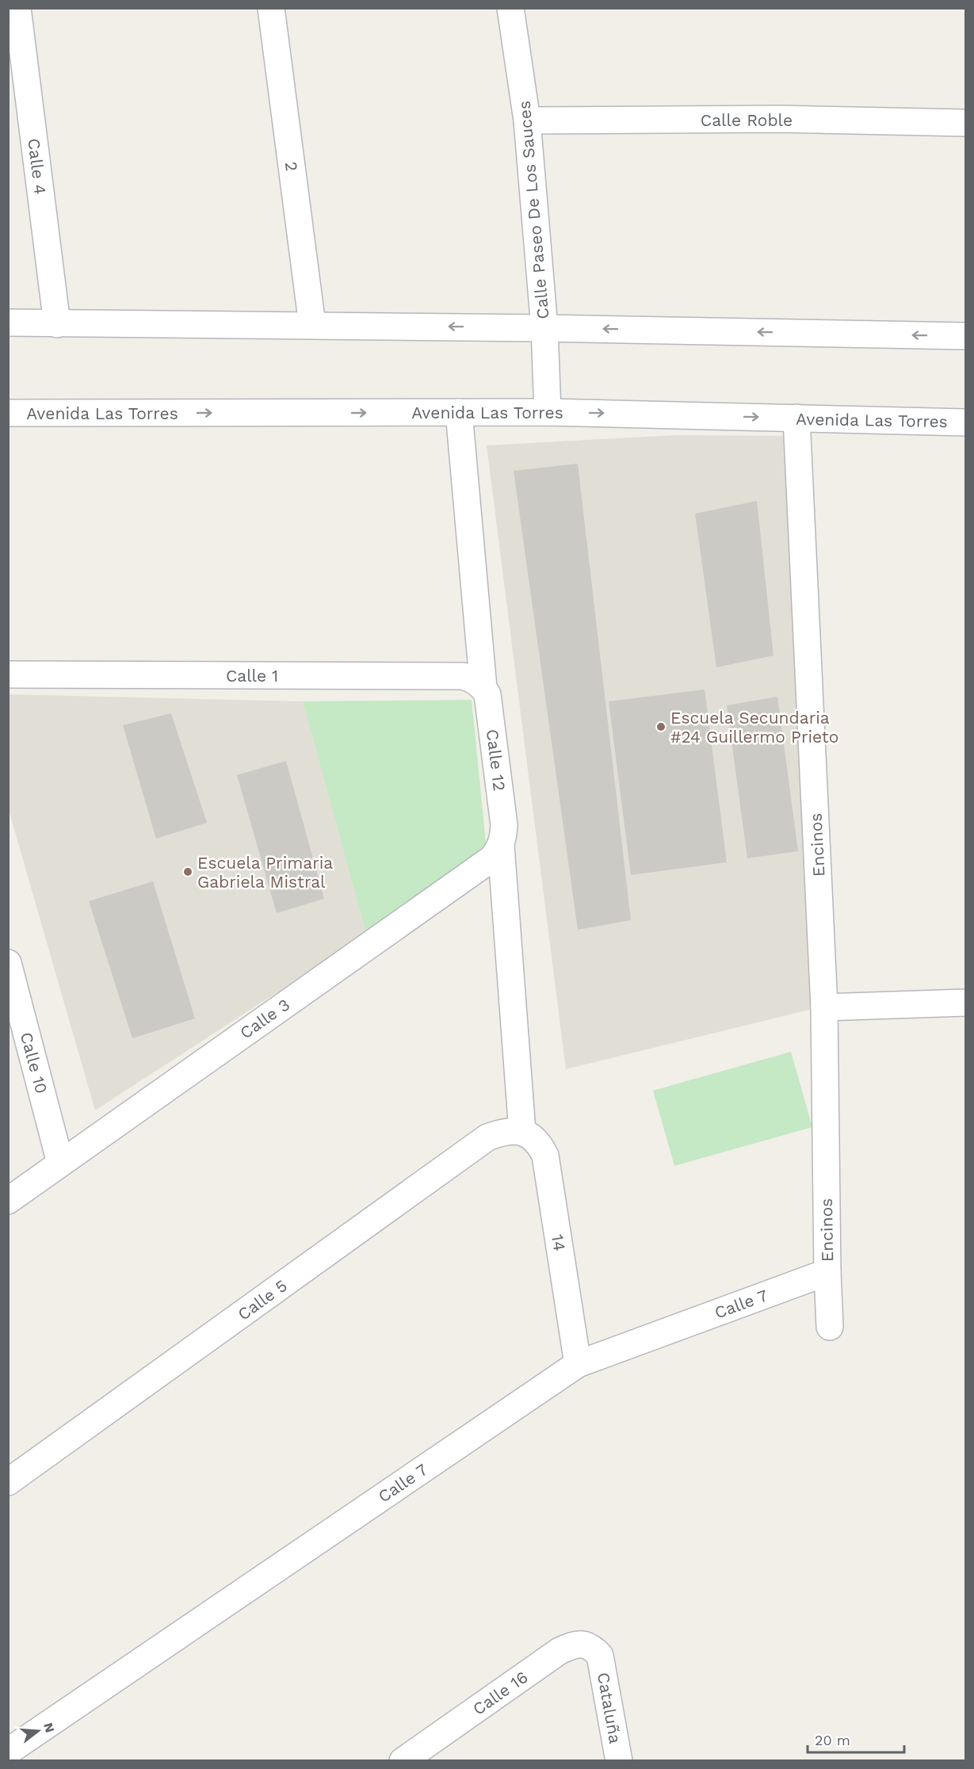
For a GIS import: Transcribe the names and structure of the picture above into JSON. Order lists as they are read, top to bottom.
{
  "streets": {
    "street": [
      "Calle Roble",
      "Calle 4",
      "2",
      "Calle Paseo De Los Sauces",
      "Avenida Las Torres",
      "Calle 1",
      "Calle 12",
      "Encinos",
      "Calle 3",
      "Calle 10",
      "14",
      "Calle 5",
      "Calle 7",
      "Calle 16",
      "Cataluña"
    ]
  },
  "crossings": [
    ["Calle Roble", "Calle Paseo De Los Sauces"],
    ["Calle Paseo De Los Sauces", "Avenida Las Torres"],
    ["Avenida Las Torres", "Calle 12"],
    ["Avenida Las Torres", "Encinos"],
    ["Calle 1", "Calle 12"],
    ["Calle 12", "Calle 3"],
    ["Calle 12", "14"],
    ["Calle 12", "Calle 5"],
    ["Encinos", "Calle 7"],
    ["Calle 3", "Calle 10"],
    ["14", "Calle 5"],
    ["14", "Calle 7"],
    ["Calle 16", "Cataluña"]
  ],
  "places": ["Escuela Secundaria #24 Guillermo Prieto", "Escuela Primaria Gabriela Mistral"],
  "scale_bar": "20 m",
  "north": "right"
}
